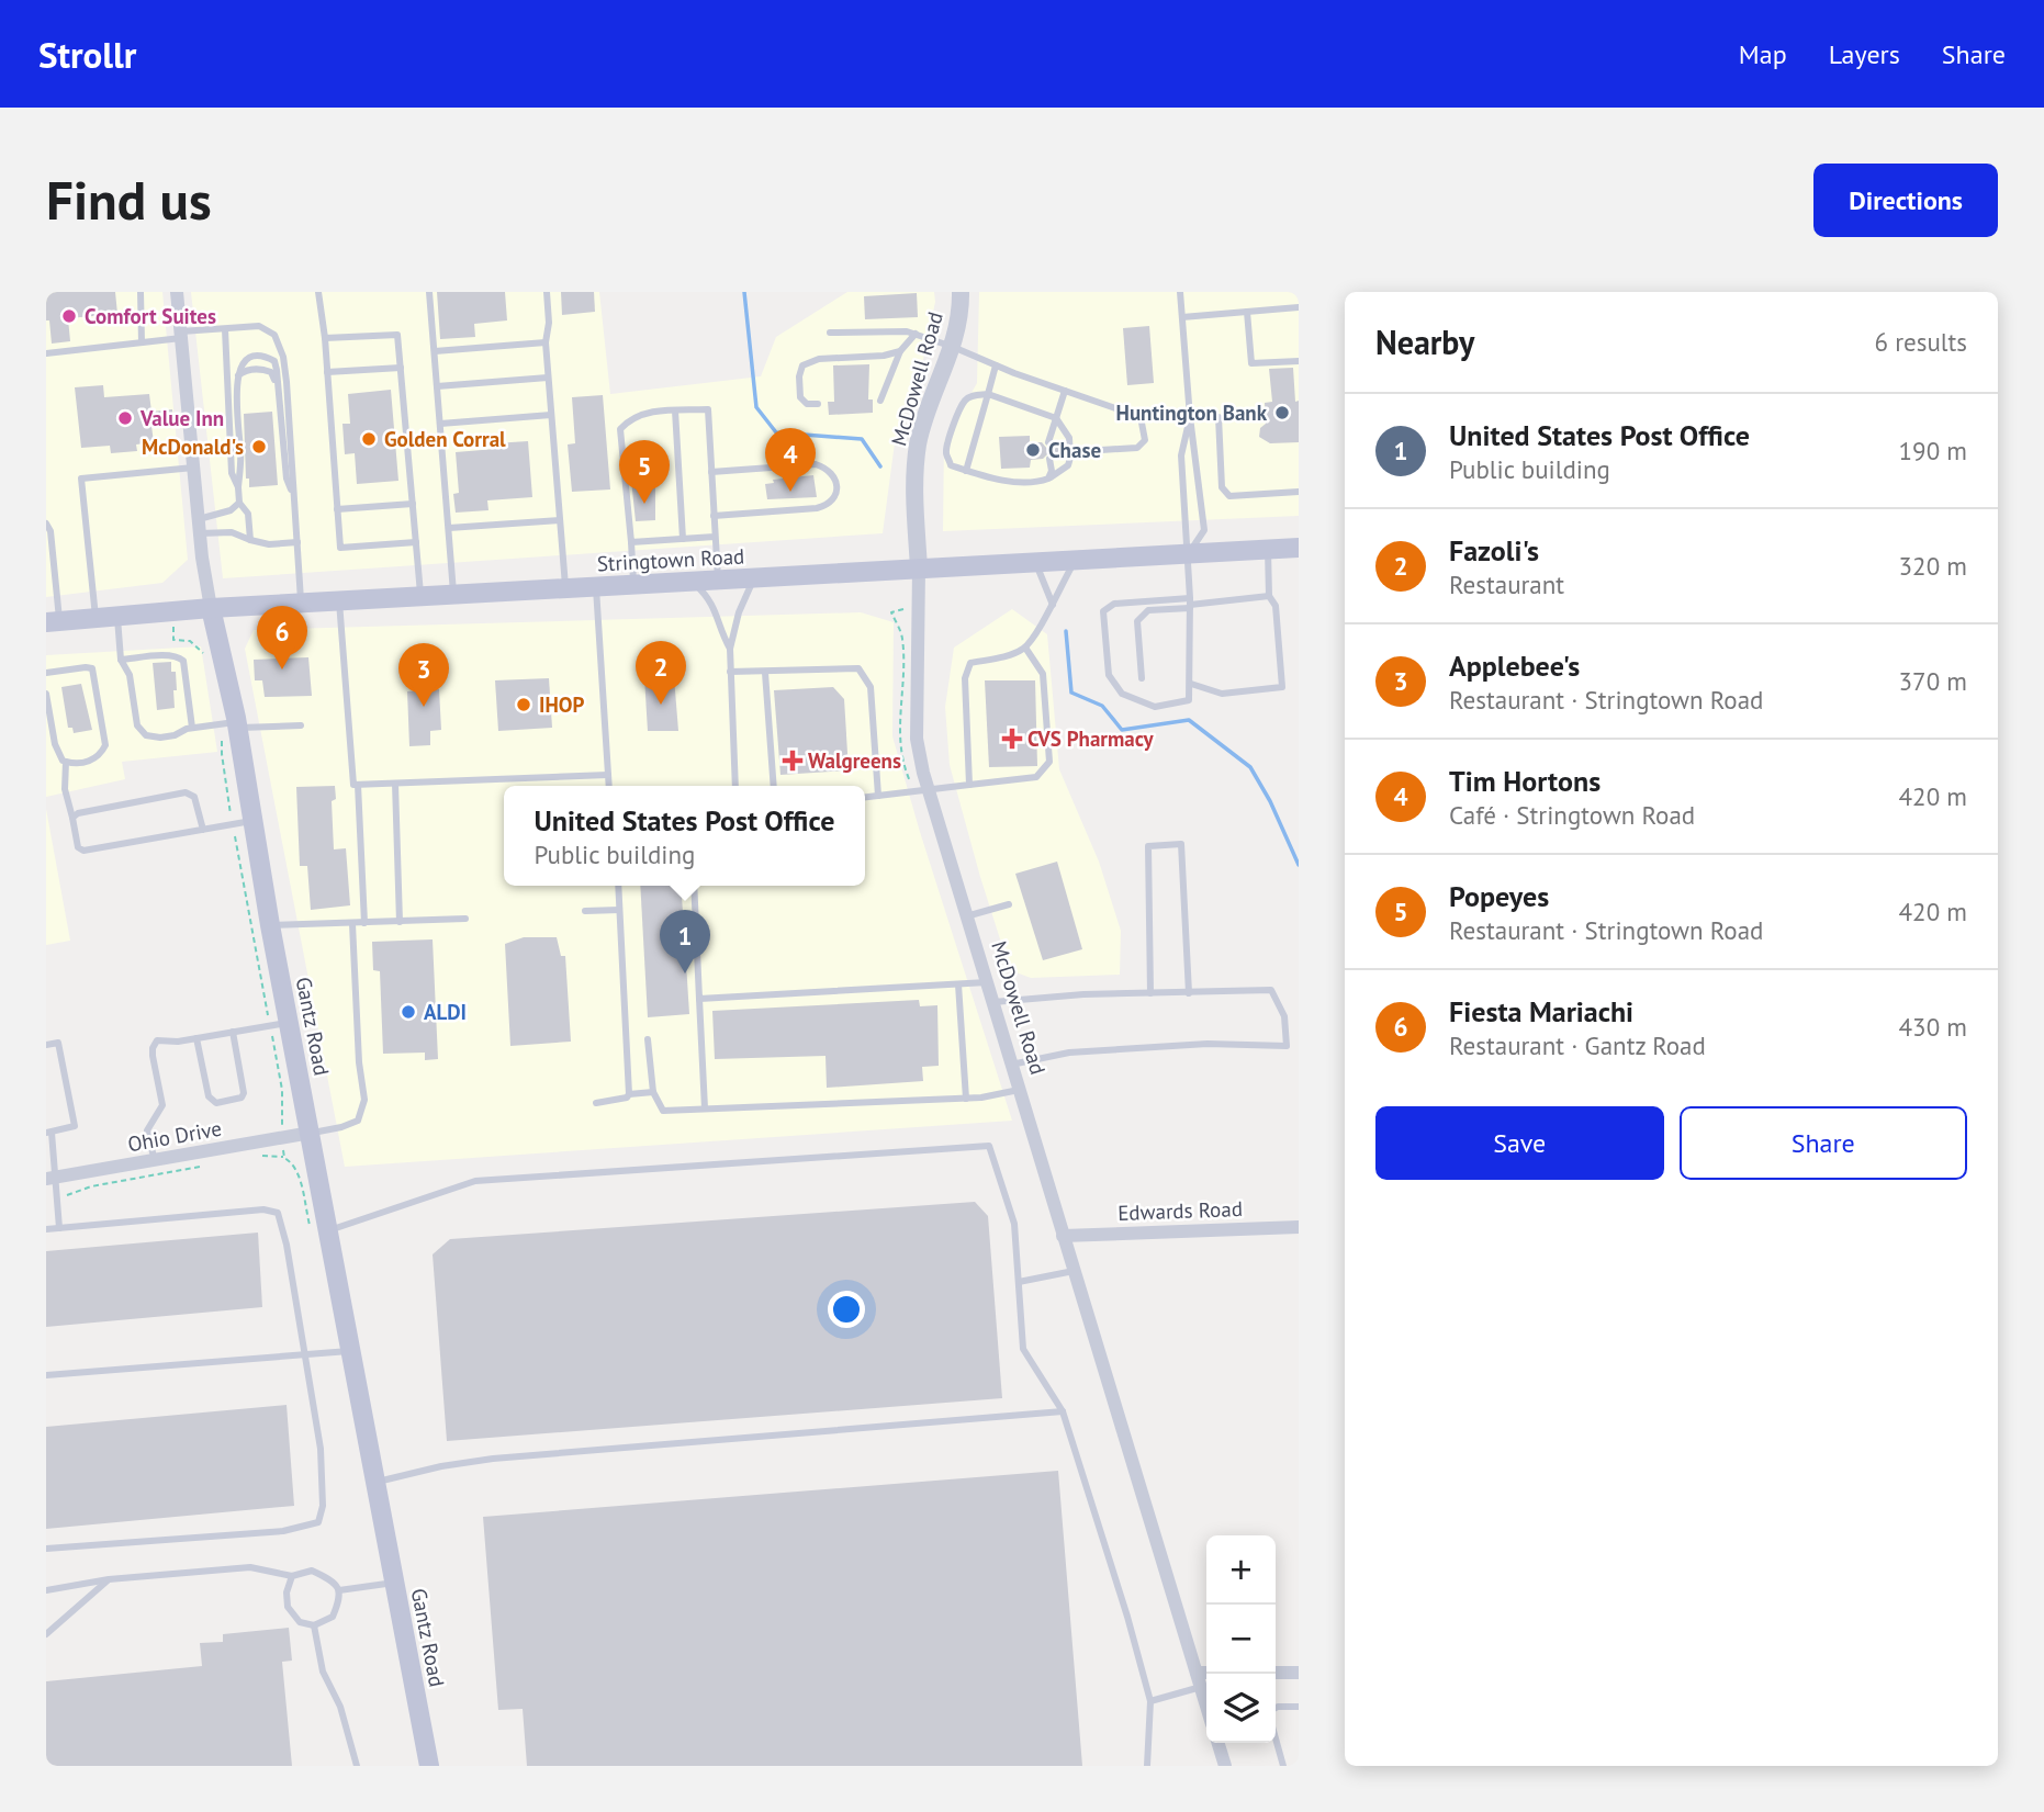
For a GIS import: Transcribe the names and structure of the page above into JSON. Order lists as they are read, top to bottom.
{
  "streets": {
    "main road": ["Stringtown Road", "Gantz Road"],
    "street": ["McDowell Road", "Ohio Drive", "Edwards Road"]
  },
  "crossings": [
    ["McDowell Road", "Stringtown Road"],
    ["McDowell Road", "Edwards Road"],
    ["Stringtown Road", "Gantz Road"],
    ["Gantz Road", "Ohio Drive"]
  ],
  "places": {
    "other": [
      "Comfort Suites",
      "Huntington Bank",
      "Value Inn",
      "Golden Corral",
      "McDonald's",
      "Chase",
      "IHOP",
      "ALDI"
    ],
    "health": ["CVS Pharmacy", "Walgreens"]
  },
  "page": {
    "header": "Strollr",
    "nav": ["Map", "Layers", "Share"],
    "buttons": [
      "Directions",
      ["Save", "Share"]
    ],
    "title": "Find us",
    "heading": ["Nearby", "6 results"],
    "list": [
      {
        "mark": "1",
        "name": "United States Post Office",
        "note": "Public building",
        "value": "190 m"
      },
      {
        "mark": "2",
        "name": "Fazoli's",
        "note": "Restaurant",
        "value": "320 m"
      },
      {
        "mark": "3",
        "name": "Applebee's",
        "note": "Restaurant · Stringtown Road",
        "value": "370 m"
      },
      {
        "mark": "4",
        "name": "Tim Hortons",
        "note": "Café · Stringtown Road",
        "value": "420 m"
      },
      {
        "mark": "5",
        "name": "Popeyes",
        "note": "Restaurant · Stringtown Road",
        "value": "420 m"
      },
      {
        "mark": "6",
        "name": "Fiesta Mariachi",
        "note": "Restaurant · Gantz Road",
        "value": "430 m"
      }
    ],
    "pins": [
      "4",
      "5",
      "6",
      "2",
      "3",
      "1"
    ],
    "popup": ["United States Post Office", "Public building"],
    "map_buttons": ["+", "−"]
  }
}
